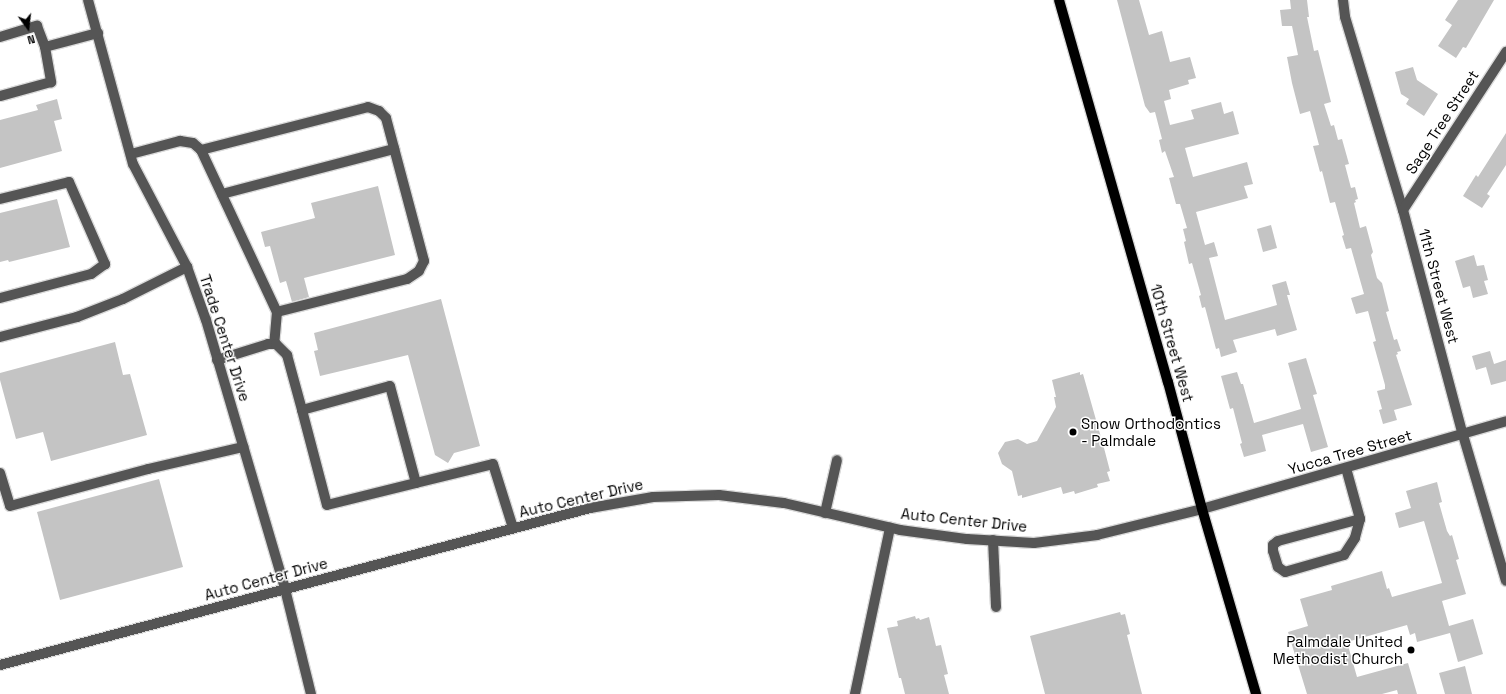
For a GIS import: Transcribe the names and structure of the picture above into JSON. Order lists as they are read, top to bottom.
{
  "streets": {
    "main road": ["10th Street West"],
    "street": [
      "Sage Tree Street",
      "11th Street West",
      "Trade Center Drive",
      "Yucca Tree Street",
      "Auto Center Drive"
    ]
  },
  "crossings": [
    ["Sage Tree Street", "11th Street West"],
    ["11th Street West", "Yucca Tree Street"],
    ["Trade Center Drive", "Auto Center Drive"],
    ["10th Street West", "Yucca Tree Street"],
    ["10th Street West", "Auto Center Drive"],
    ["Yucca Tree Street", "Auto Center Drive"]
  ],
  "places": ["Snow Orthodontics - Palmdale", "Palmdale United Methodist Church"],
  "north": "bottom"
}
